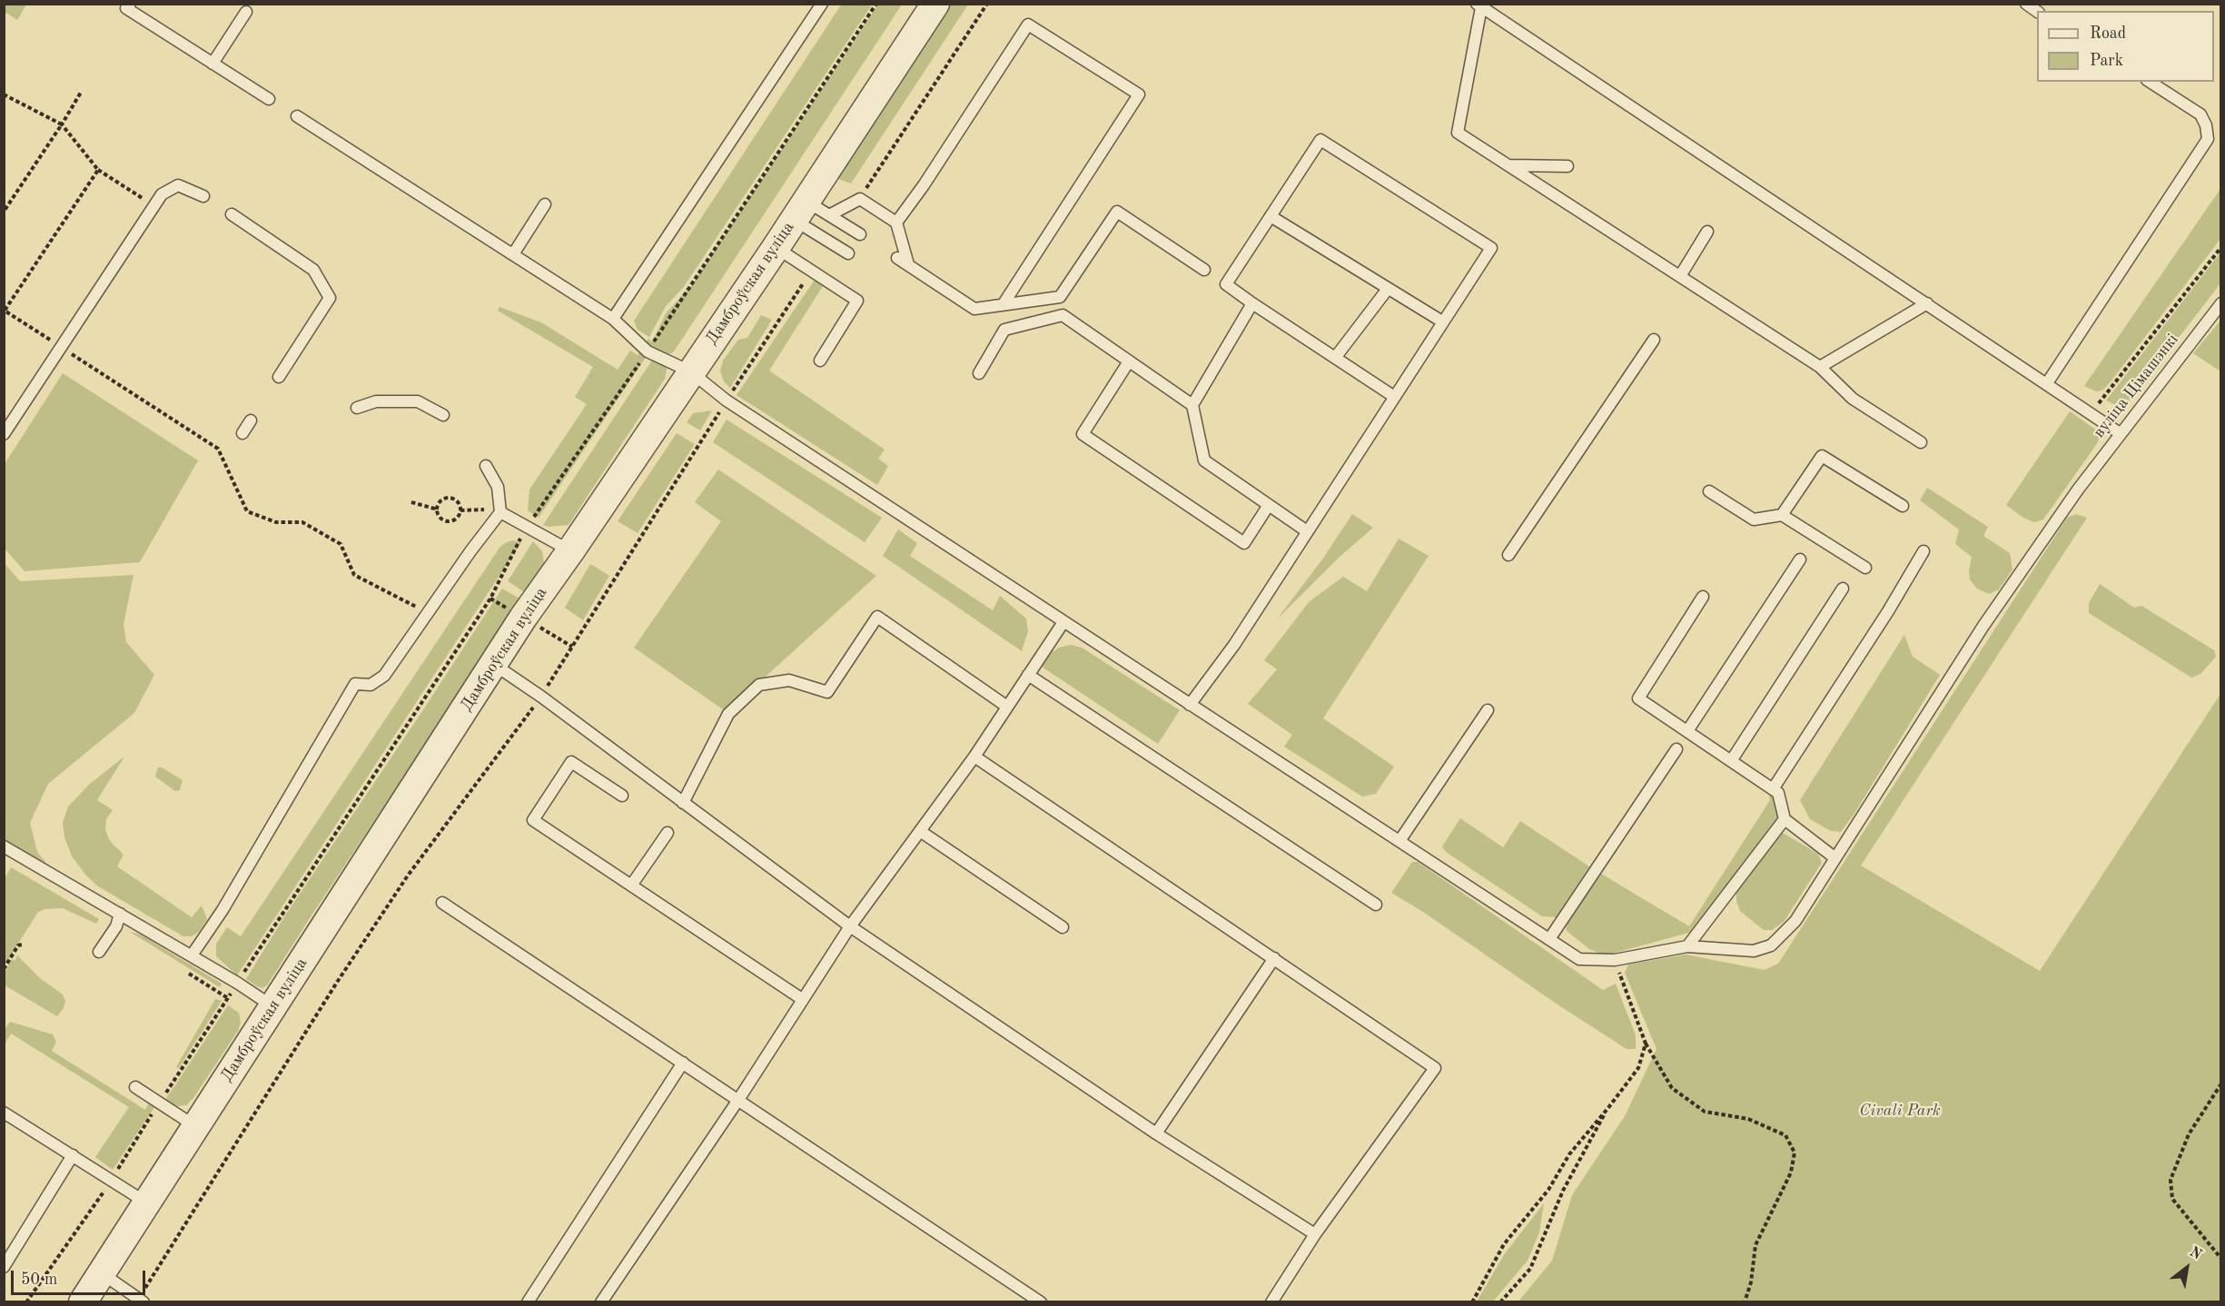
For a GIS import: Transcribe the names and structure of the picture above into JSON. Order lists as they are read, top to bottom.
{
  "streets": {
    "street": ["Дамброўская вуліца"],
    "lane": ["вуліца Цімашэнкі"]
  },
  "crossings": [
    ["Дамброўская вуліца", "вуліца Цімашэнкі"]
  ],
  "parks": ["Civali Park"],
  "legend": ["Road", "Park"],
  "scale_bar": "50 m",
  "north": "top right"
}
